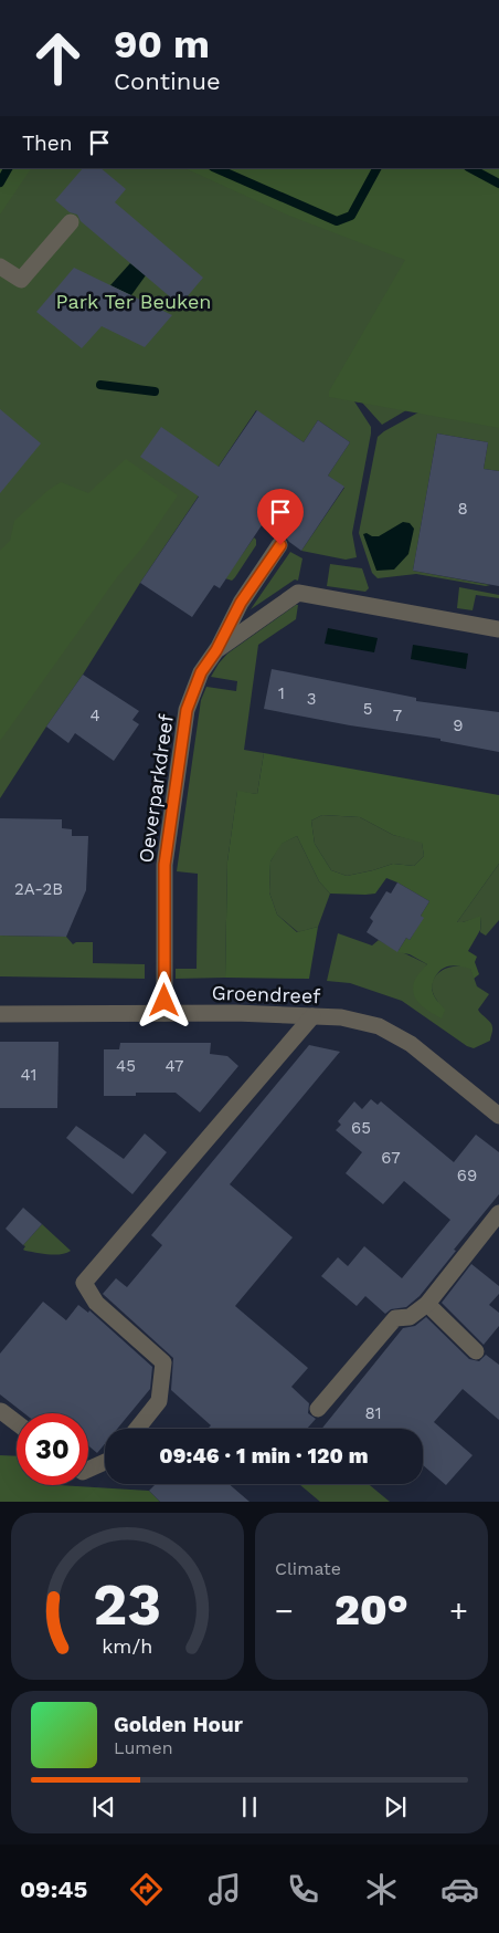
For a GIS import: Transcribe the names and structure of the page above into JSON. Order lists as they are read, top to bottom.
{
  "streets": {
    "street": ["Oeverparkdreef", "Groendreef"]
  },
  "crossings": [
    ["Oeverparkdreef", "Groendreef"]
  ],
  "parks": ["Park Ter Beuken"],
  "house_numbers": [
    "8",
    "1",
    "3",
    "5",
    "4",
    "7",
    "9",
    "2A-2B",
    "45",
    "47",
    "41",
    "65",
    "67",
    "69",
    "81"
  ],
  "page": {
    "turn": ["90 m", "Continue"],
    "then": "Then",
    "limit": "30",
    "trip": "09:46 · 1 min · 120 m",
    "tile": "Climate",
    "heat": ["−", "20°", "+"],
    "song": ["Golden Hour", "Lumen"],
    "tabs": "09:45",
    "gauge": ["23", "km/h"]
  }
}
